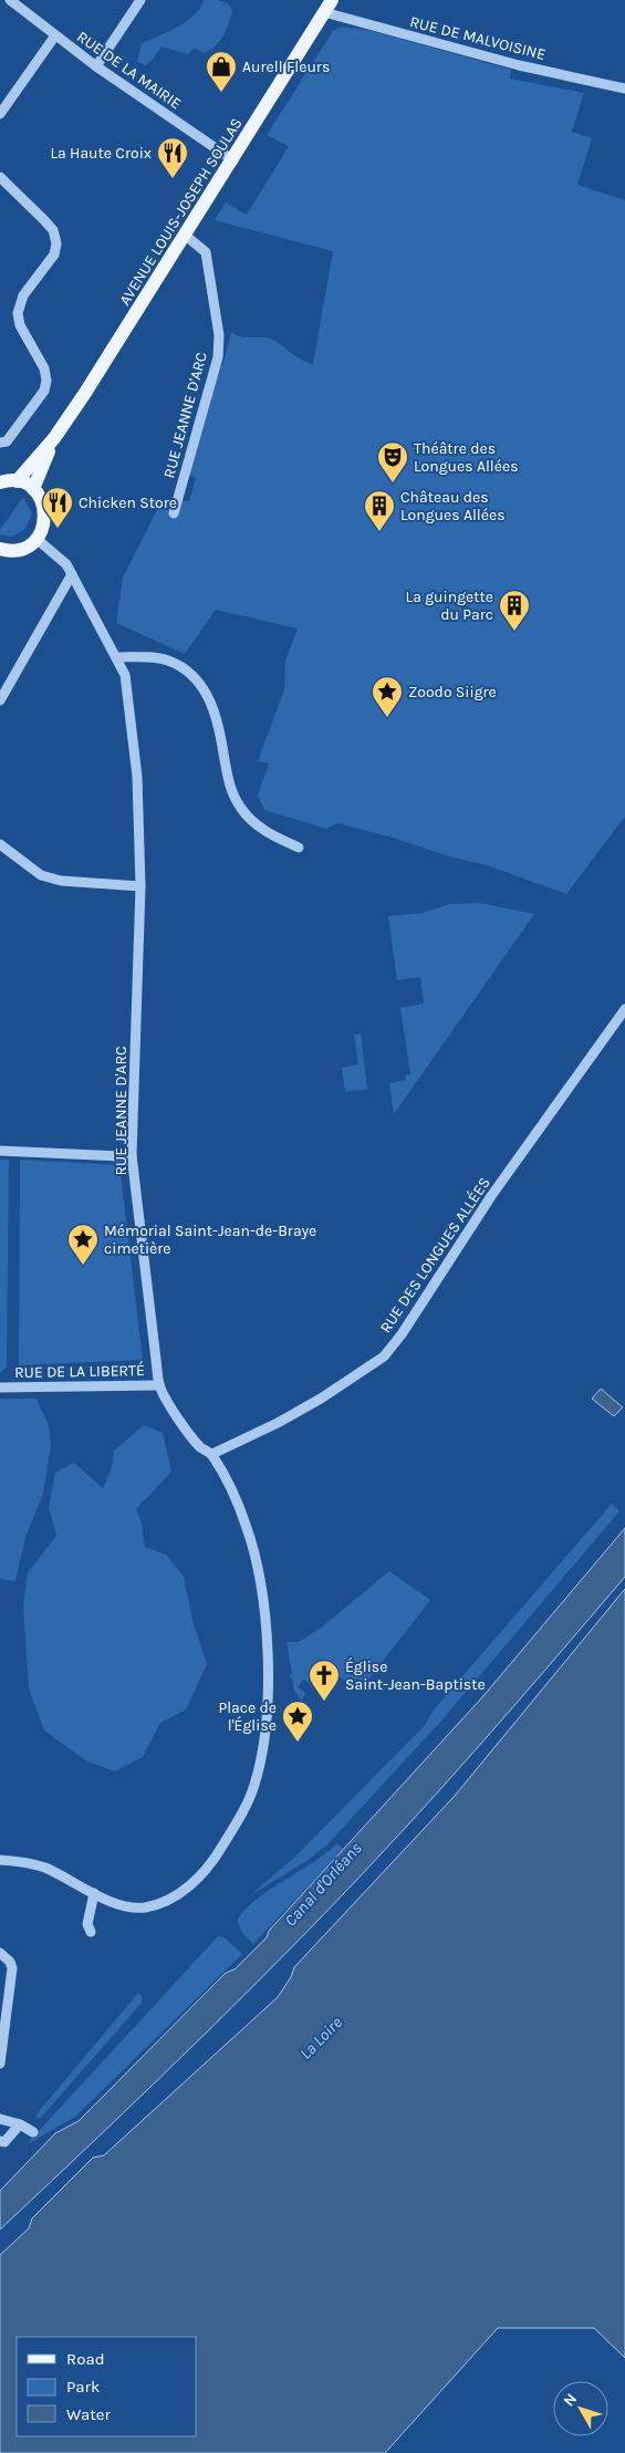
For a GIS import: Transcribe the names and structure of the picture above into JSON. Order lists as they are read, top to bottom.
{
  "streets": {
    "main road": ["AVENUE LOUIS-JOSEPH SOULAS"],
    "street": [
      "RUE DE MALVOISINE",
      "RUE DE LA MAIRIE",
      "RUE JEANNE D'ARC",
      "RUE DES LONGUES ALLÉES",
      "RUE DE LA LIBERTÉ"
    ]
  },
  "crossings": [
    ["RUE DE MALVOISINE", "AVENUE LOUIS-JOSEPH SOULAS"],
    ["RUE DE LA MAIRIE", "AVENUE LOUIS-JOSEPH SOULAS"],
    ["AVENUE LOUIS-JOSEPH SOULAS", "RUE JEANNE D'ARC"],
    ["RUE JEANNE D'ARC", "RUE DES LONGUES ALLÉES"],
    ["RUE JEANNE D'ARC", "RUE DE LA LIBERTÉ"]
  ],
  "water": ["Canal d'Orléans", "La Loire"],
  "places": {
    "shop": ["Aurell Fleurs"],
    "restaurant": ["La Haute Croix", "Chicken Store"],
    "theatre": ["Théâtre des Longues Allées"],
    "building": ["Château des Longues Allées", "La guingette du Parc"],
    "place": ["Zoodo Siigre", "Mémorial Saint-Jean-de-Braye cimetière", "Place de l'Église"],
    "church": ["Église Saint-Jean-Baptiste"]
  },
  "legend": ["Road", "Park", "Water"],
  "north": "top left"
}
